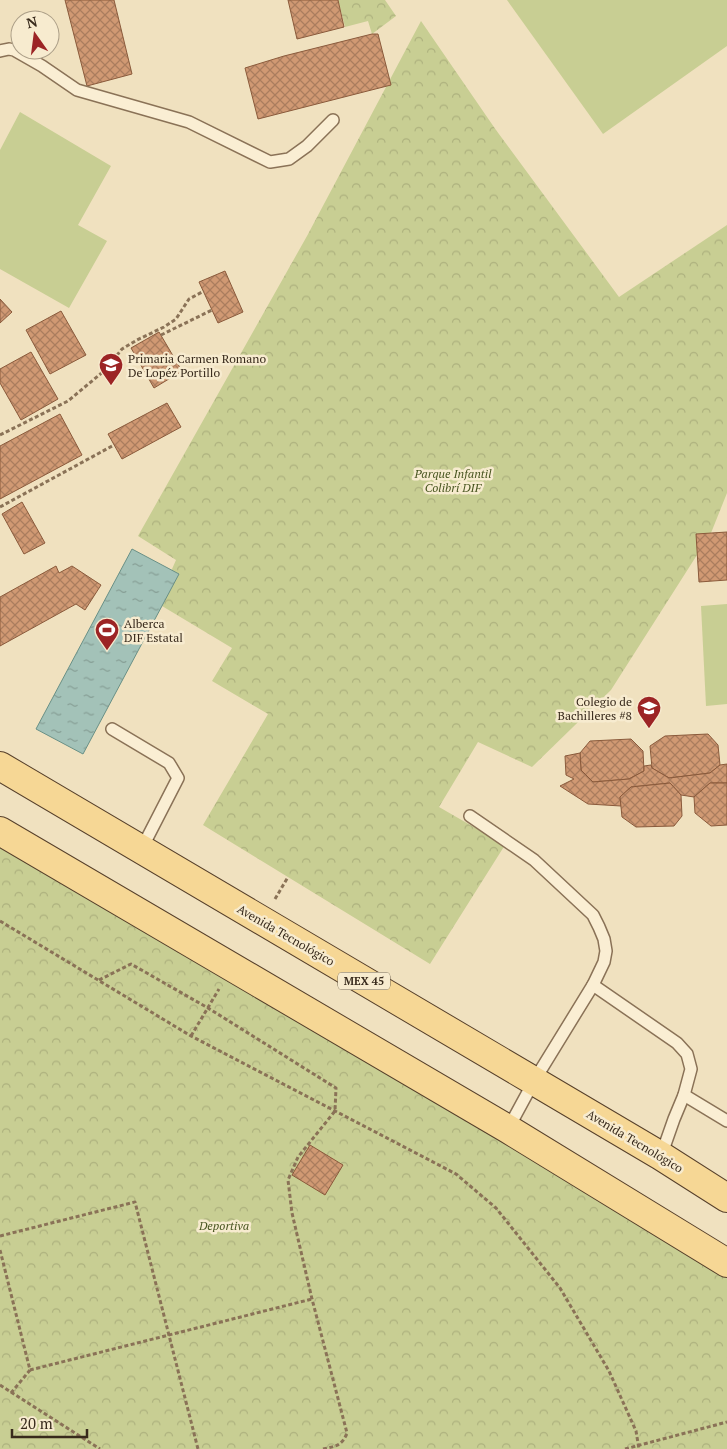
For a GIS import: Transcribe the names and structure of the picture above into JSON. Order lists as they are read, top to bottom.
{
  "streets": {
    "main road": ["Avenida Tecnológico", "MEX 45"]
  },
  "parks": ["Parque Infantil Colibrí DIF", "Deportiva"],
  "places": {
    "school or university": ["Primaria Carmen Romano De Lopéz Portillo", "Colegio de Bachilleres #8"],
    "sports": ["Alberca DIF Estatal"]
  },
  "scale_bar": "20 m",
  "north": "top"
}
